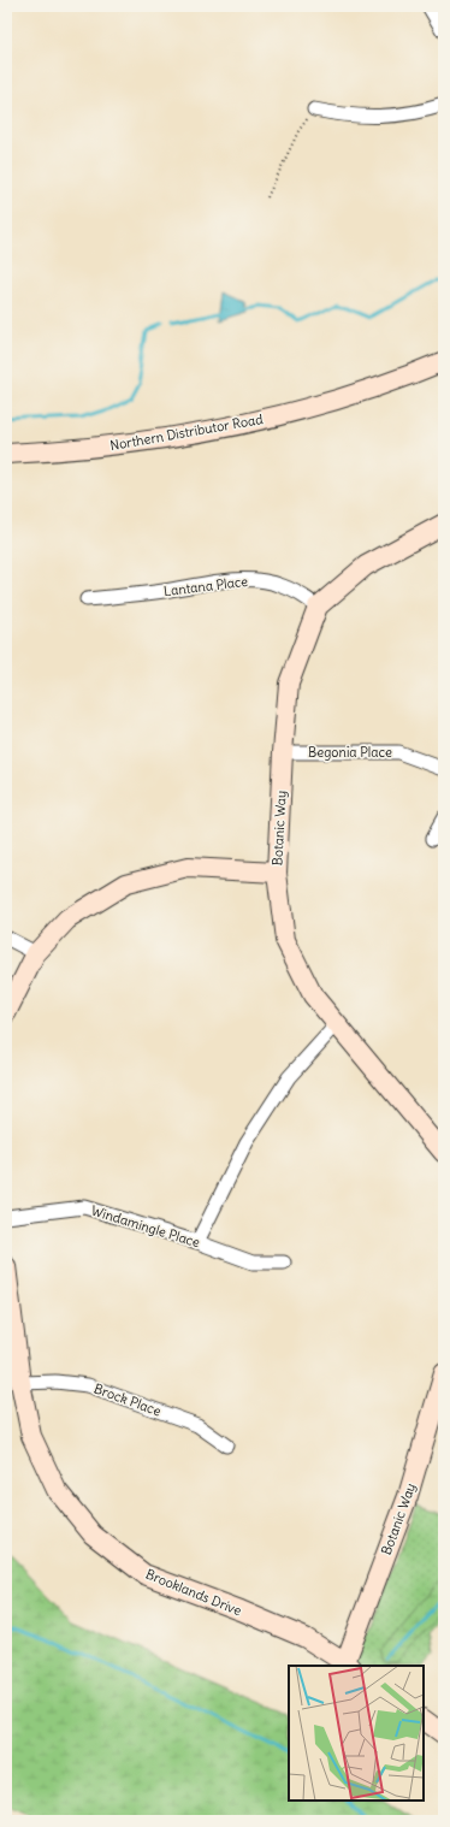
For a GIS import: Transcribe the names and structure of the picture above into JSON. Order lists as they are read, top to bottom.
{
  "streets": {
    "street": [
      "Northern Distributor Road",
      "Lantana Place",
      "Begonia Place",
      "Botanic Way",
      "Windamingle Place",
      "Brock Place",
      "Brooklands Drive"
    ]
  },
  "crossings": [
    ["Lantana Place", "Botanic Way"],
    ["Begonia Place", "Botanic Way"],
    ["Botanic Way", "Brooklands Drive"],
    ["Brock Place", "Brooklands Drive"]
  ]
}
